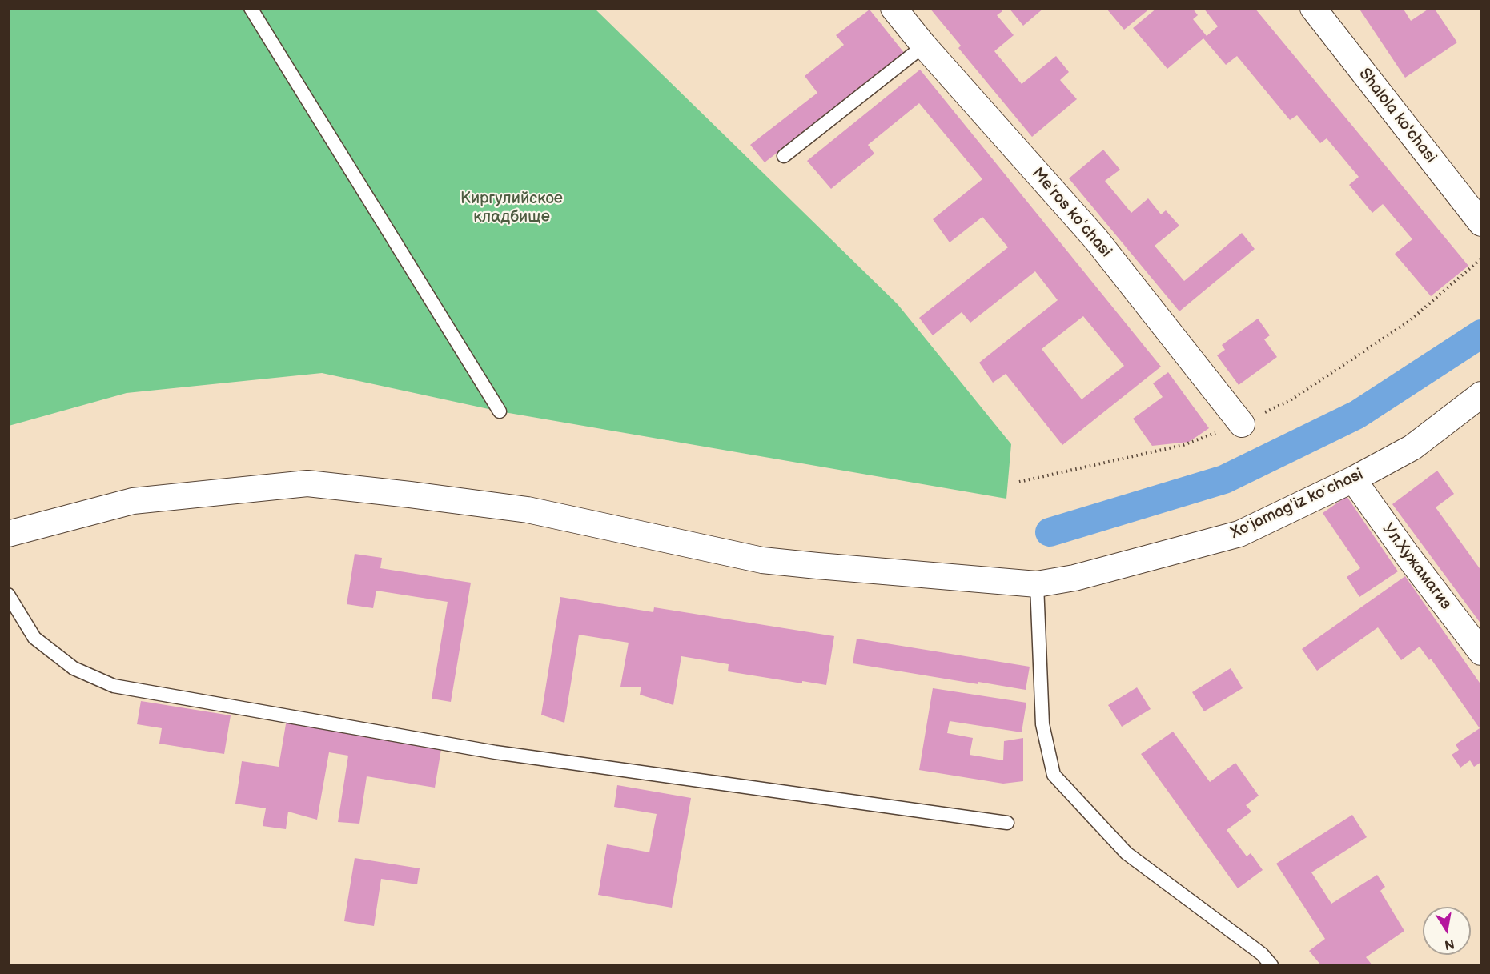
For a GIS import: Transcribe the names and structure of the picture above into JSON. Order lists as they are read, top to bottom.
{
  "streets": {
    "street": [
      "Shalola ko'chasi",
      "Meʻros koʻchasi",
      "Xoʻjamagʻiz koʻchasi",
      "Ул.Хужамагиз"
    ]
  },
  "crossings": [
    ["Xoʻjamagʻiz koʻchasi", "Ул.Хужамагиз"]
  ],
  "parks": ["Киргулийское кладбище"],
  "north": "bottom"
}
